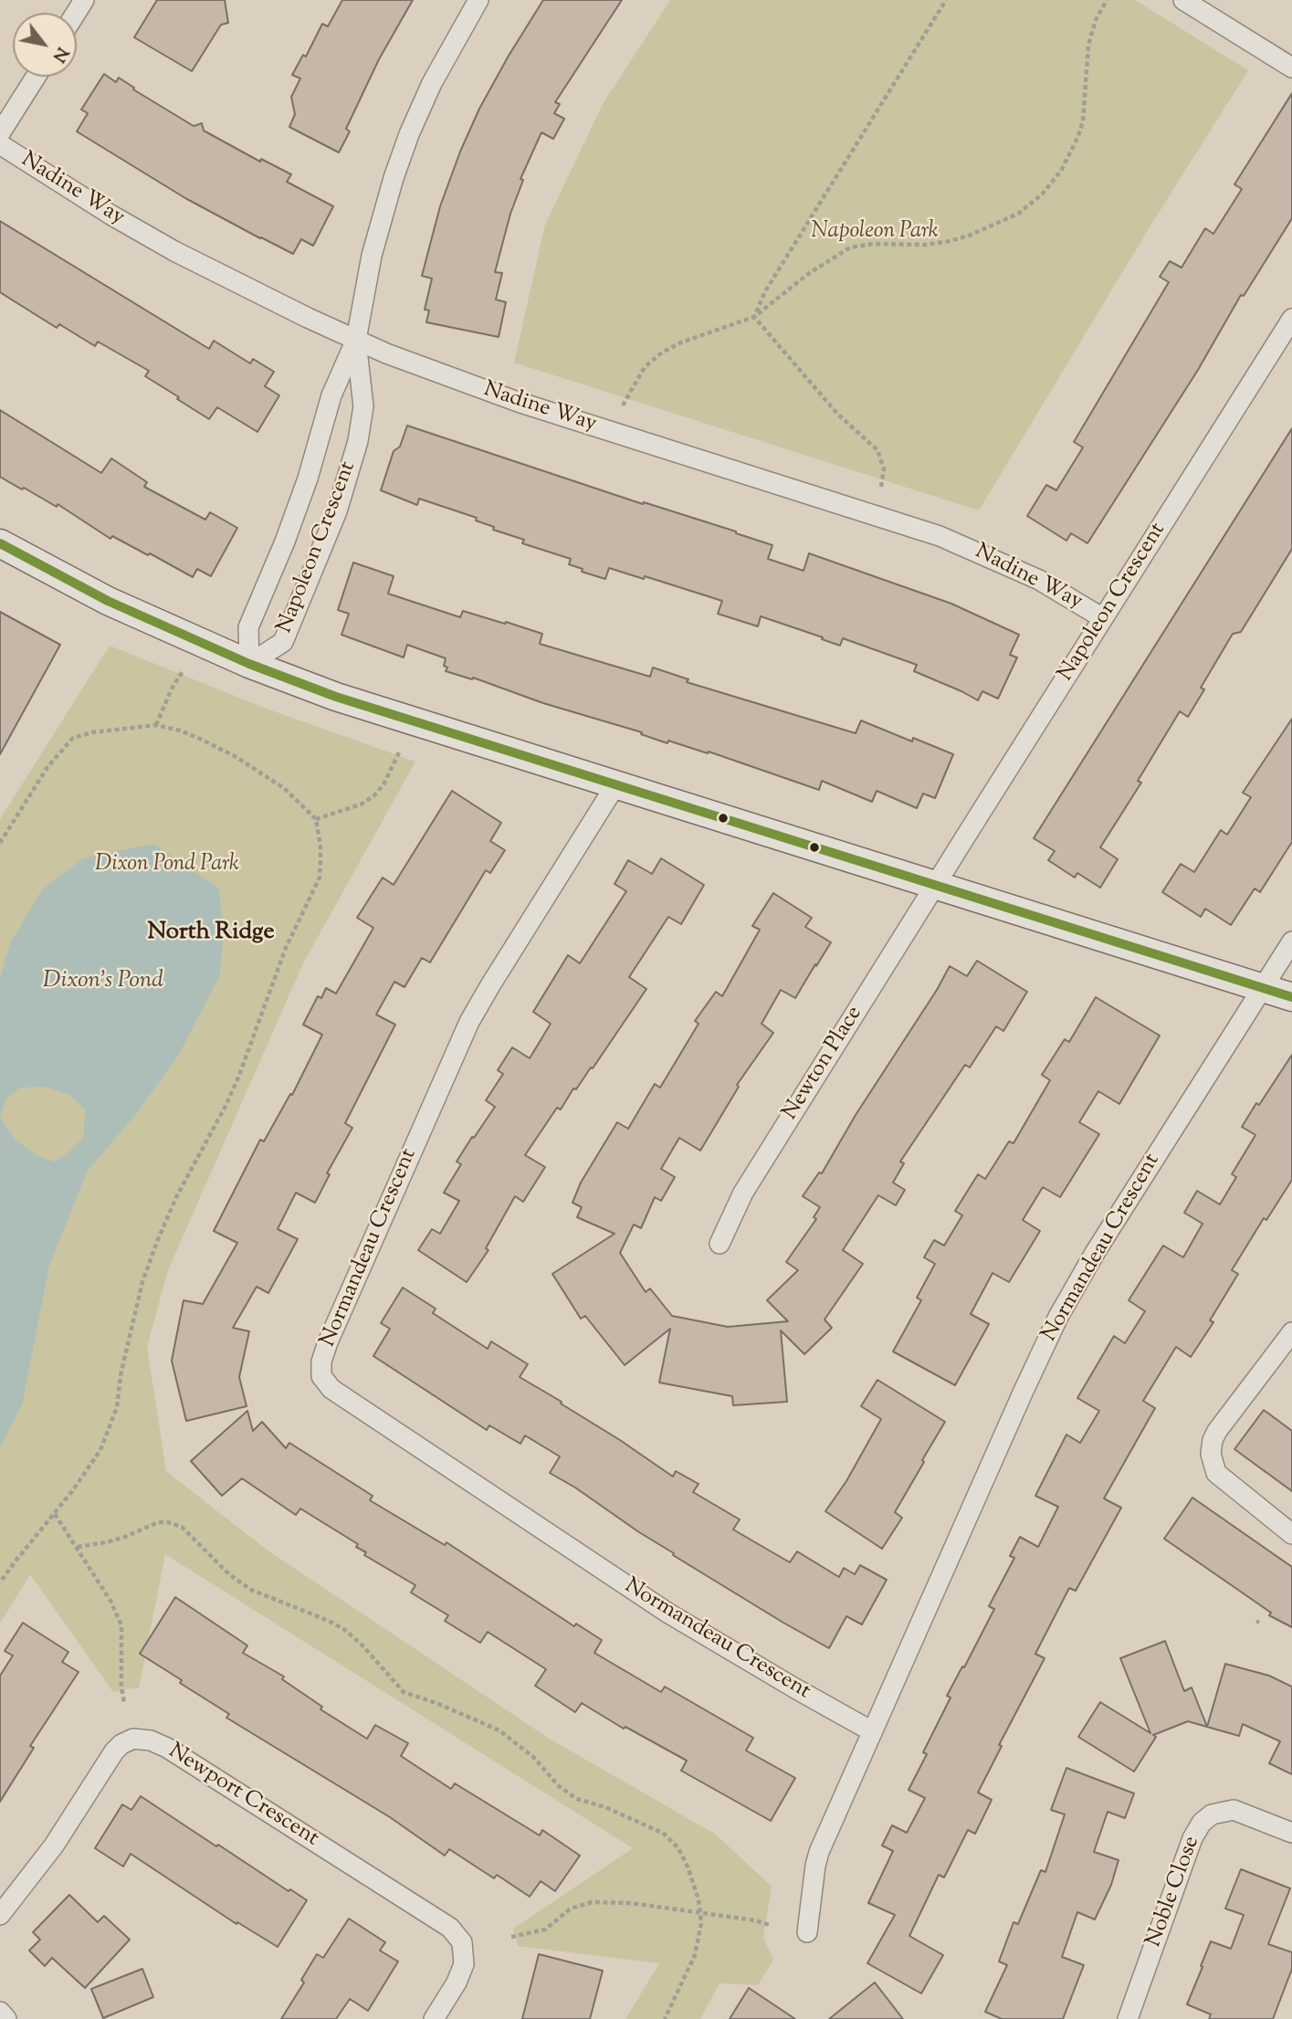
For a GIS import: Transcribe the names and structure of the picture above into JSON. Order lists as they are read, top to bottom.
{
  "streets": {
    "street": [
      "Nadine Way",
      "Napoleon Crescent",
      "Newton Place",
      "Normandeau Crescent",
      "Newport Crescent",
      "Noble Close"
    ]
  },
  "crossings": [
    ["Nadine Way", "Napoleon Crescent"],
    ["Napoleon Crescent", "Newton Place"]
  ],
  "districts": ["North Ridge"],
  "water": ["Dixon's Pond"],
  "parks": ["Napoleon Park", "Dixon Pond Park"],
  "north": "bottom right"
}
